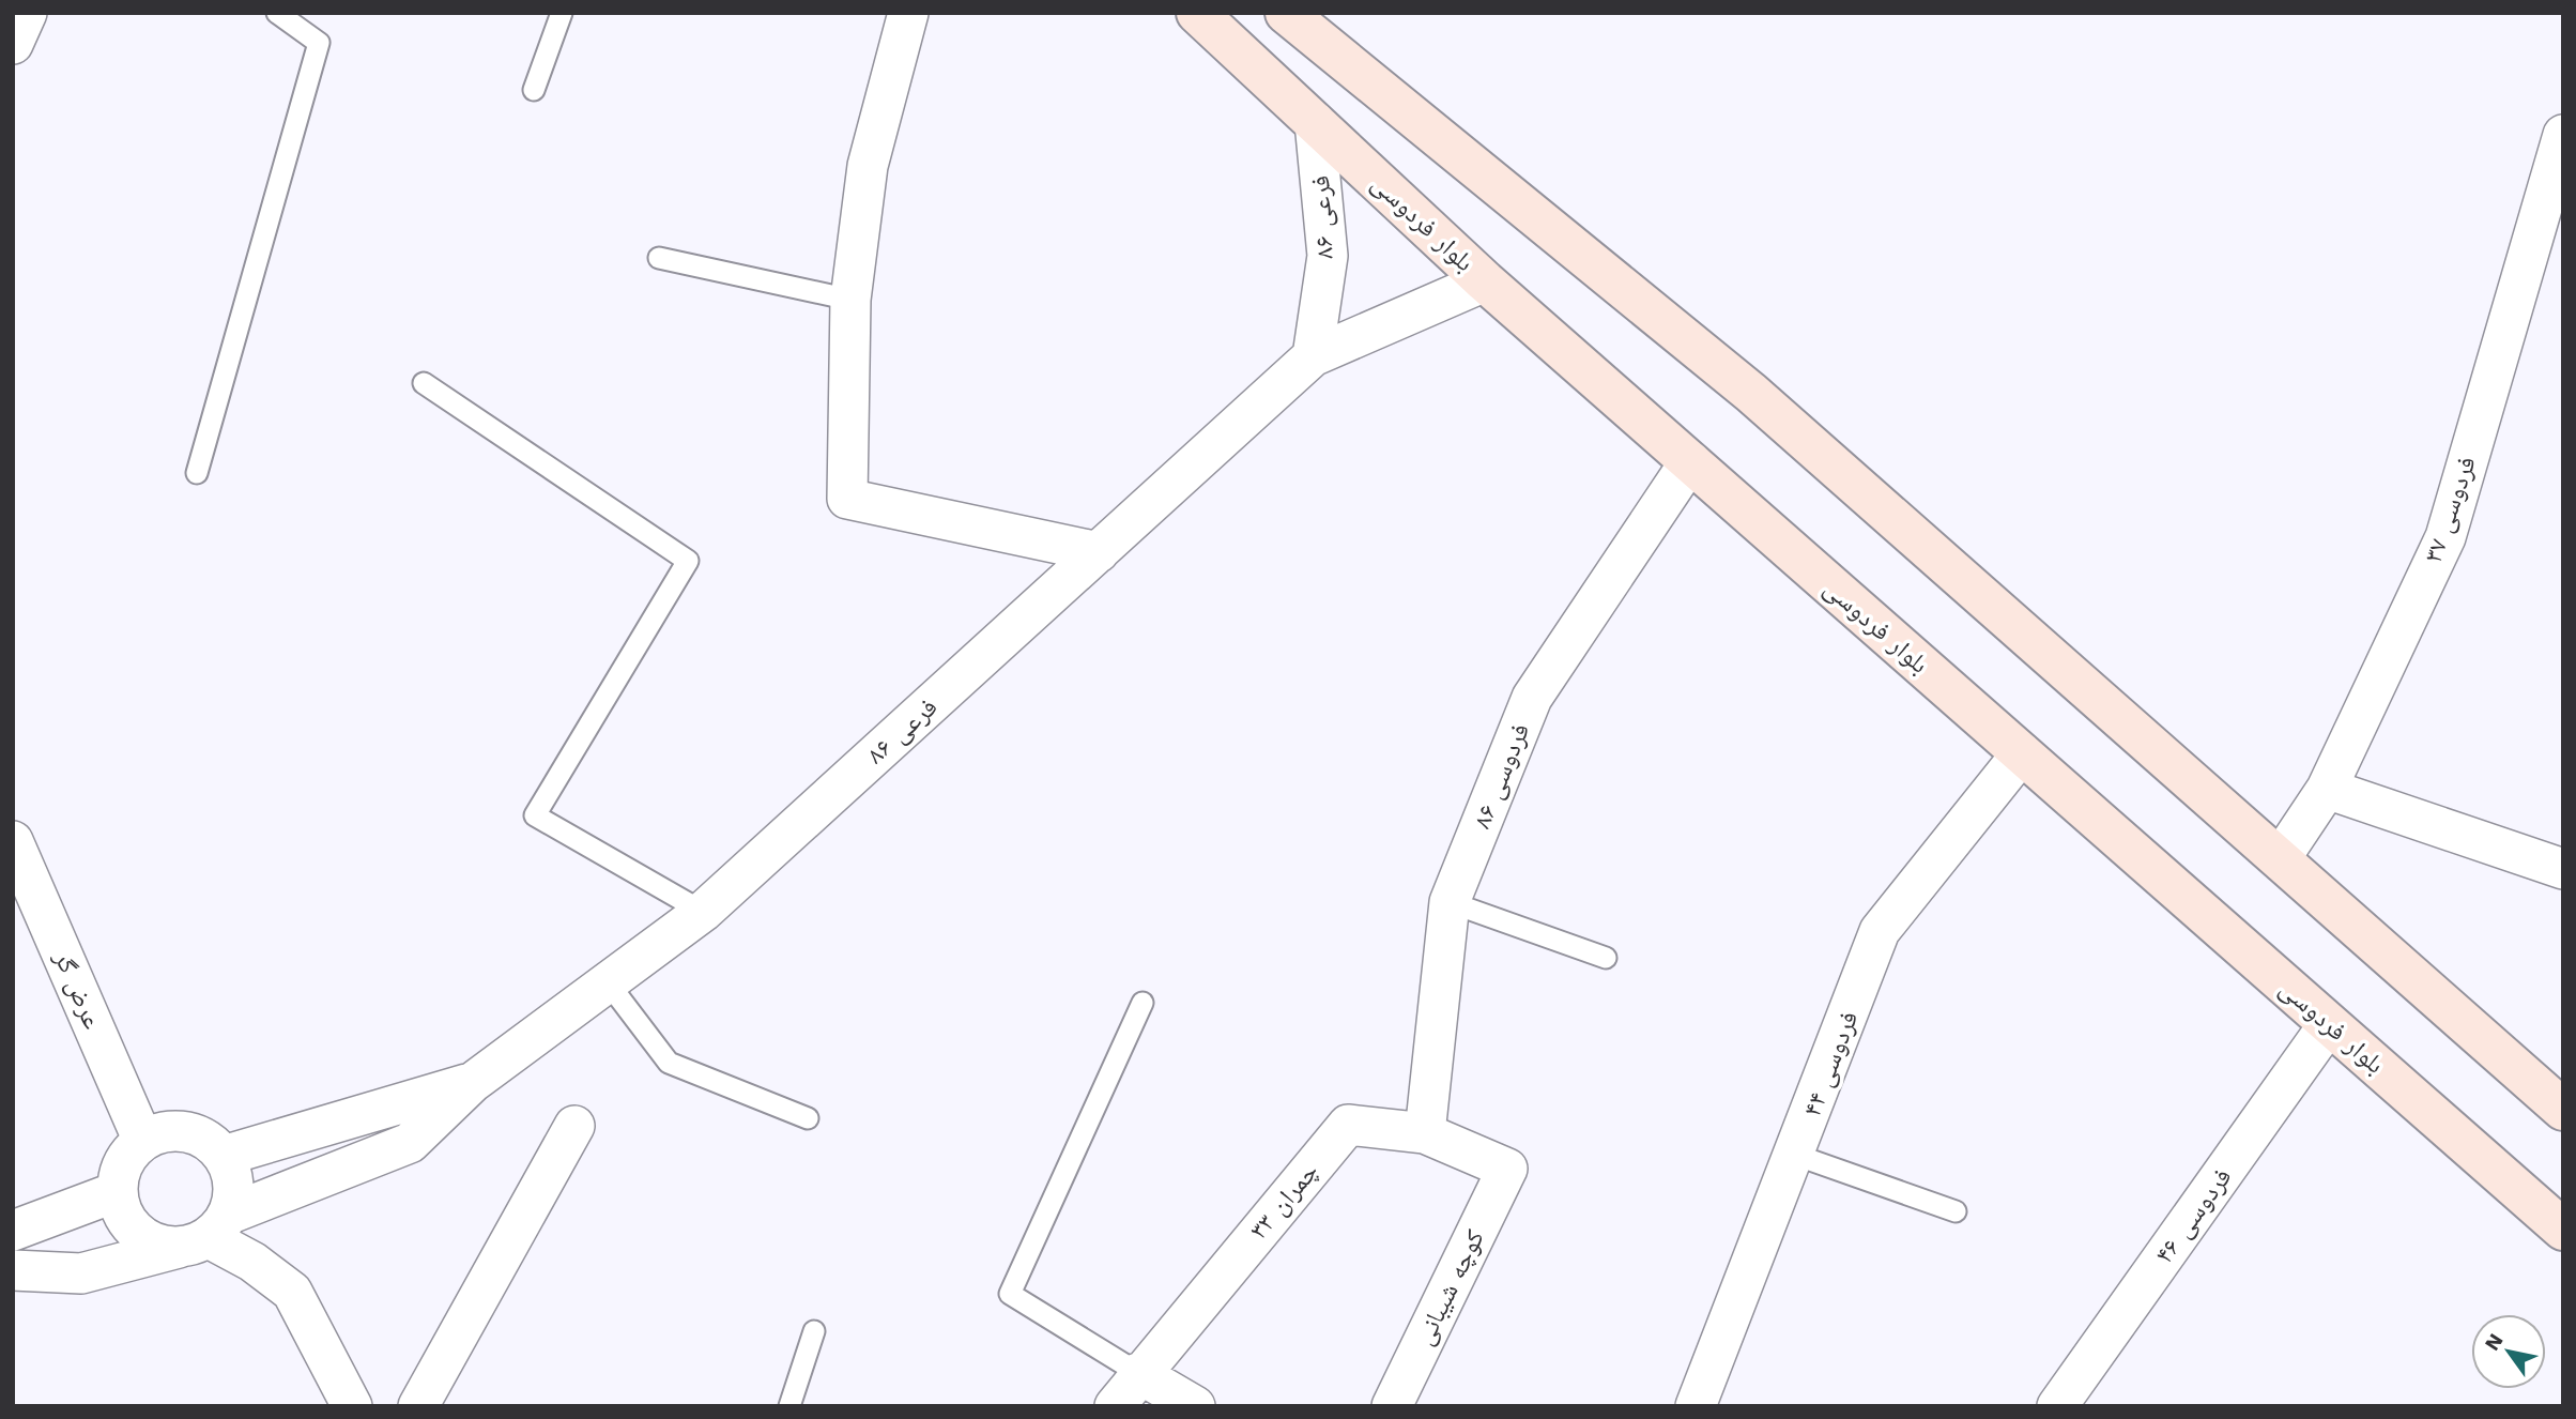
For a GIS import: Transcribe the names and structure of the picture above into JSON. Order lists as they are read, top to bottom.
{
  "streets": {
    "main road": ["بلوار فردوسی"],
    "street": [
      "فرعی ۸۶",
      "فردوسی ۳۷",
      "فردوسی ۸۶",
      "عرض گر",
      "فردوسی ۴۴",
      "چمران ۳۳",
      "فردوسی ۴۶",
      "کوچه شیبانی"
    ]
  },
  "crossings": [
    ["فرعی ۸۶", "بلوار فردوسی"],
    ["بلوار فردوسی", "فردوسی ۸۶"],
    ["بلوار فردوسی", "فردوسی ۴۴"],
    ["بلوار فردوسی", "فردوسی ۴۶"],
    ["فردوسی ۸۶", "چمران ۳۳"],
    ["چمران ۳۳", "کوچه شیبانی"]
  ],
  "north": "top left"
}
